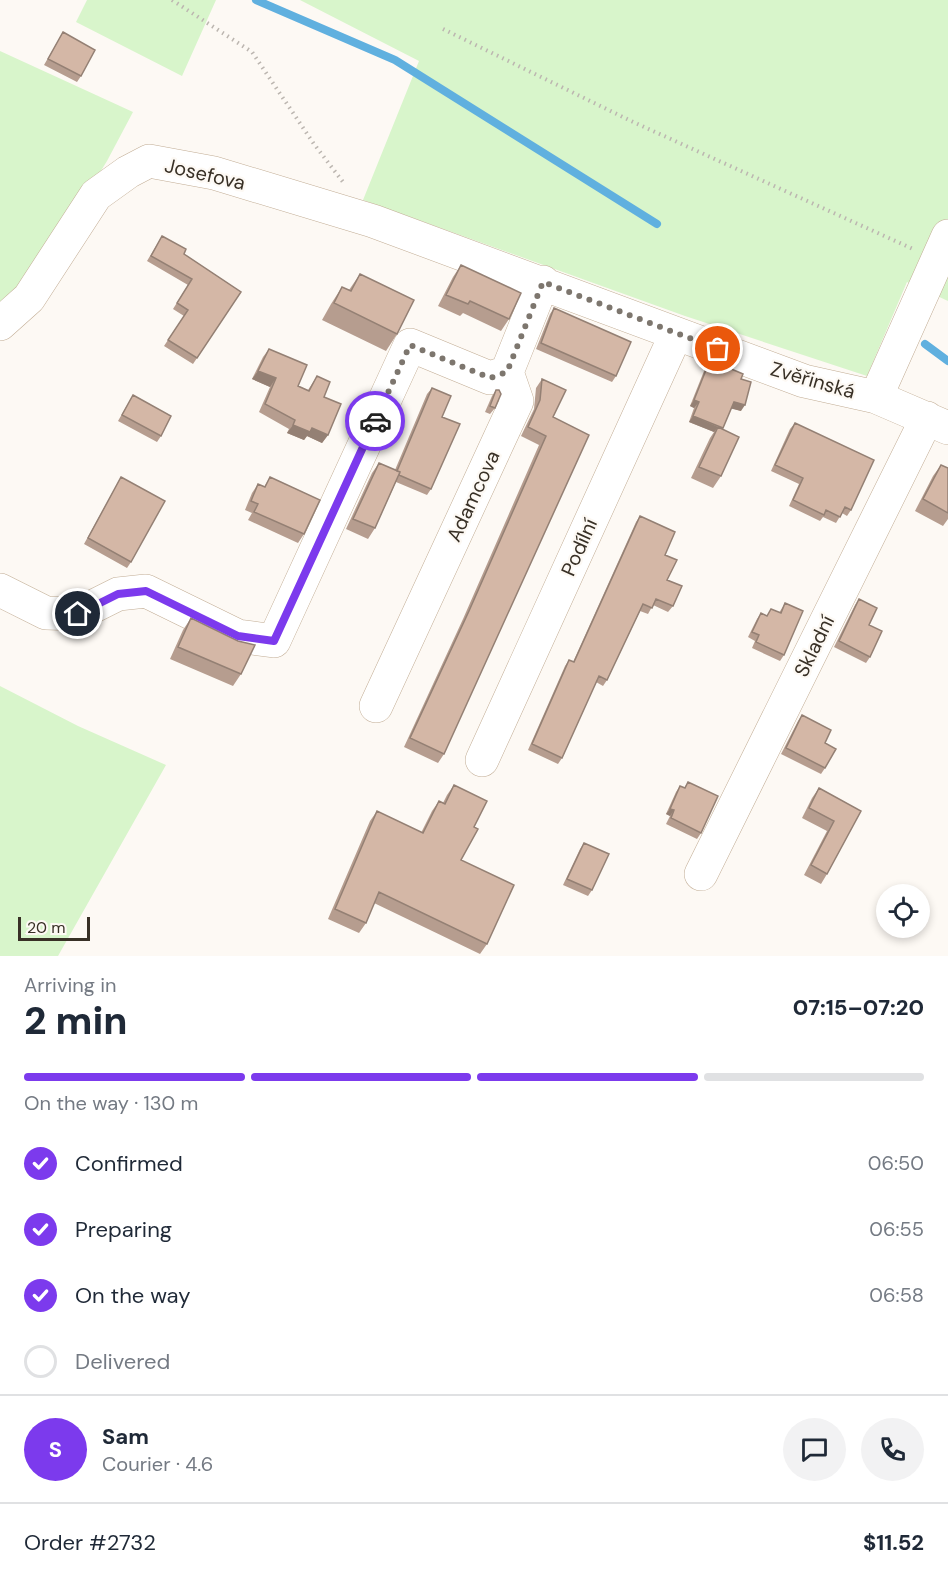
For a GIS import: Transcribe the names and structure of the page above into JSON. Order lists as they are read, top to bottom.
{
  "streets": {
    "street": [
      "Josefova",
      "Zvěřinská",
      "Adamcova",
      "Podílní",
      "Skladní"
    ]
  },
  "crossings": [
    ["Josefova", "Zvěřinská"],
    ["Zvěřinská", "Podílní"],
    ["Zvěřinská", "Skladní"]
  ],
  "scale_bar": "20 m",
  "page": {
    "scale": "20 m",
    "heading": ["2 min", "Arriving in", "07:15–07:20"],
    "panel": [
      "Sam",
      "Courier · 4.6",
      "Order #2732",
      "$11.52"
    ],
    "bar": "On the way · 130 m",
    "list": [
      ["Confirmed", "06:50"],
      ["Preparing", "06:55"],
      ["On the way", "06:58"],
      "Delivered"
    ],
    "round": "S"
  }
}
